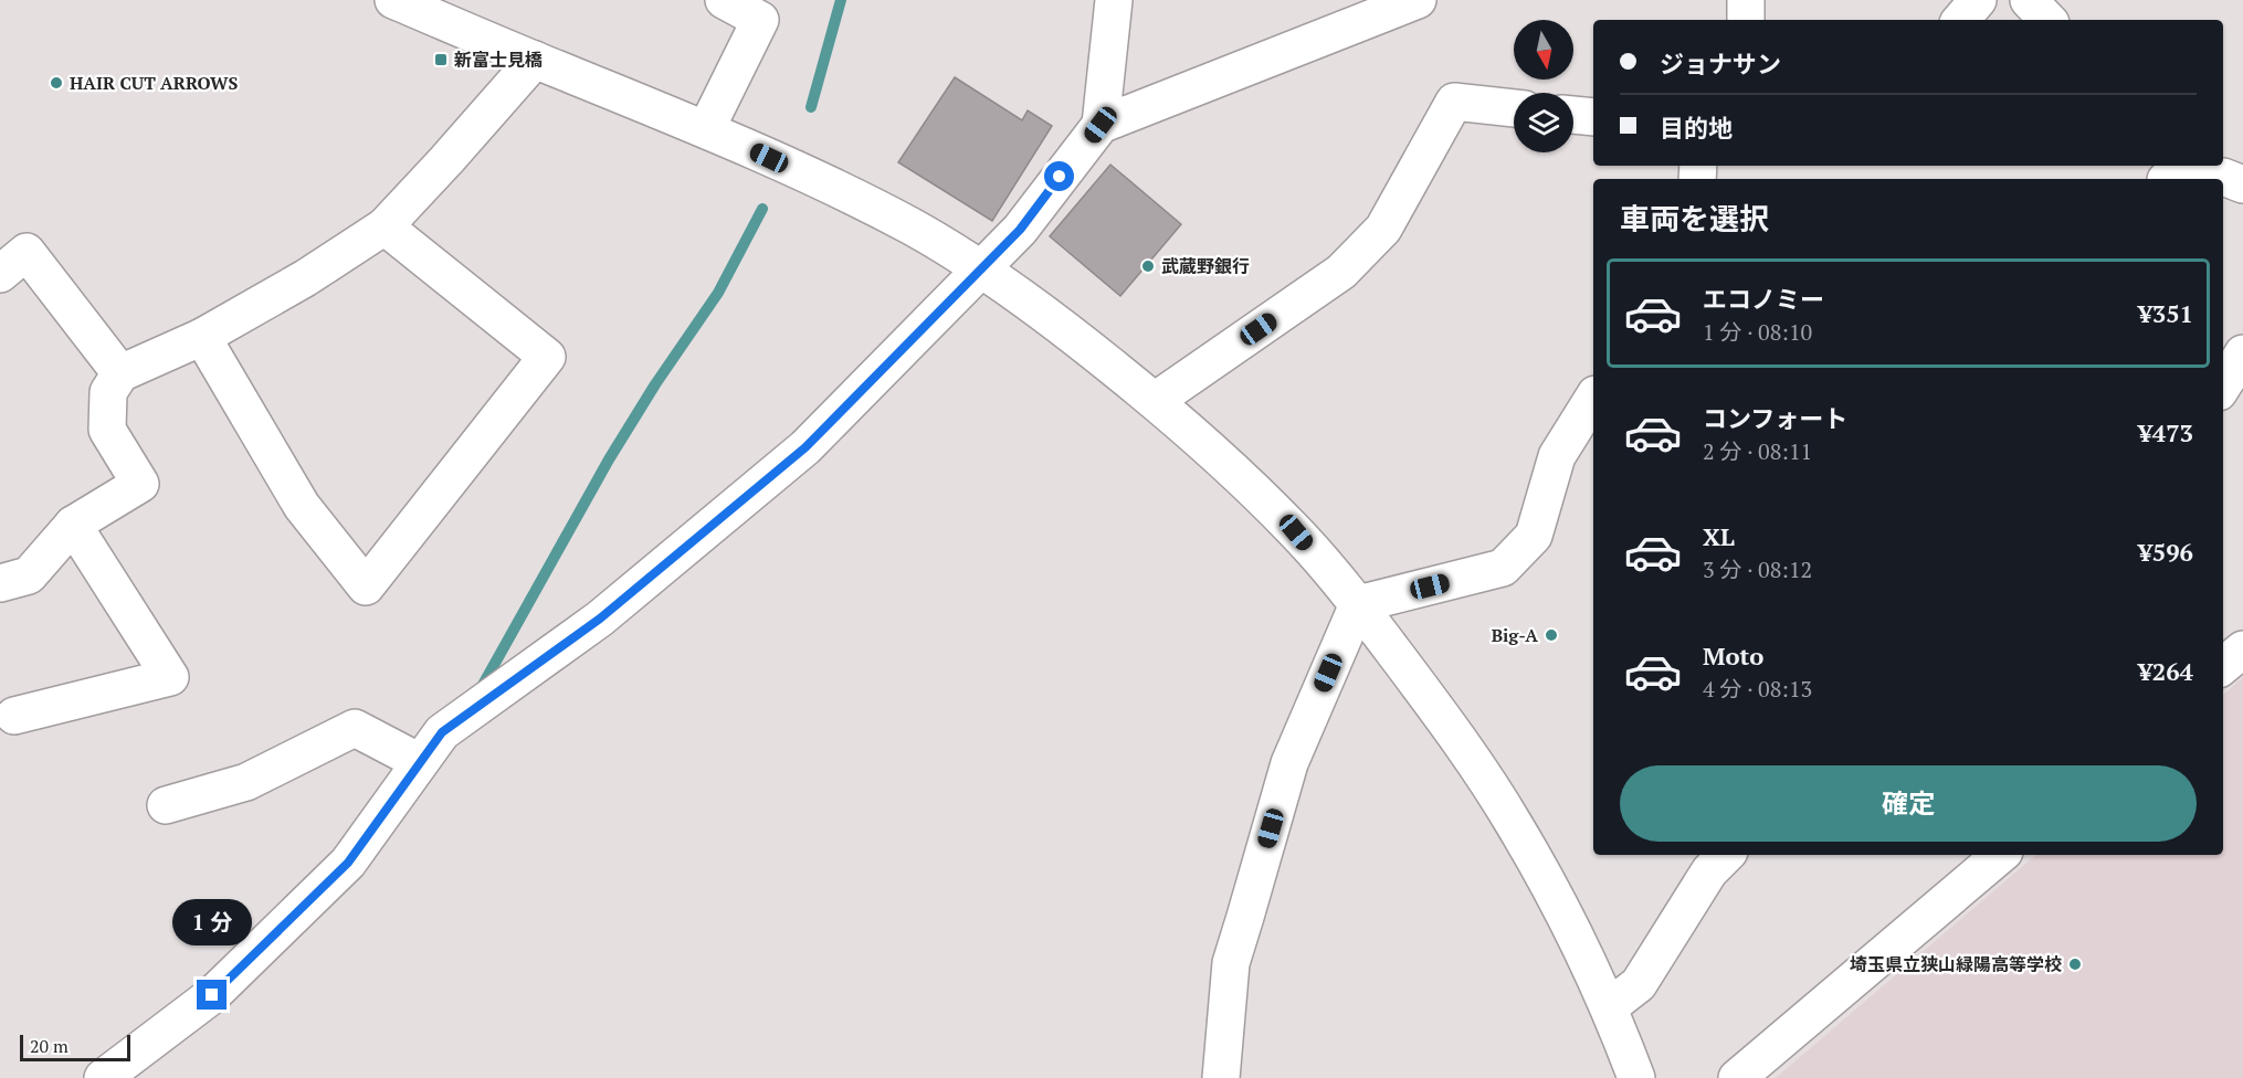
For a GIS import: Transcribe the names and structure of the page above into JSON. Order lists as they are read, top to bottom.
{
  "places": {
    "transit": ["新富士見橋"],
    "other": [
      "HAIR CUT ARROWS",
      "武蔵野銀行",
      "Big-A",
      "埼玉県立狭山緑陽高等学校"
    ]
  },
  "scale_bar": "20 m",
  "north": "bottom",
  "page": {
    "banner": ["ジョナサン", "目的地"],
    "heading": "車両を選択",
    "list": [
      {
        "name": "エコノミー",
        "note": "1 分 · 08:10",
        "value": "¥351"
      },
      {
        "name": "コンフォート",
        "note": "2 分 · 08:11",
        "value": "¥473"
      },
      {
        "name": "XL",
        "note": "3 分 · 08:12",
        "value": "¥596"
      },
      {
        "name": "Moto",
        "note": "4 分 · 08:13",
        "value": "¥264"
      }
    ],
    "buttons": "確定",
    "bubble": "1 分",
    "scale": "20 m"
  }
}
